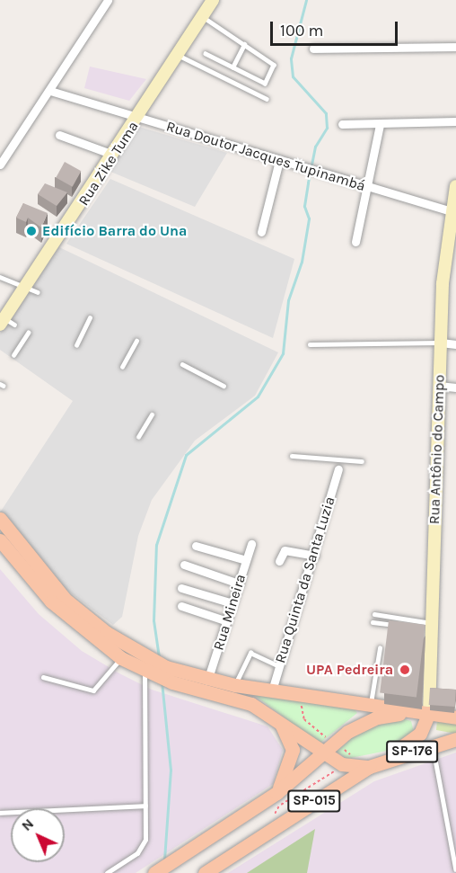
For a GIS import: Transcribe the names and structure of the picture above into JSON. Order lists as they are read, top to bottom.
{
  "streets": {
    "main road": ["SP-176", "SP-015"],
    "street": [
      "Rua Doutor Jacques Tupinambá",
      "Rua Zike Tuma",
      "Rua Antônio do Campo",
      "Rua Quinta da Santa Luzia",
      "Rua Mineira"
    ]
  },
  "crossings": [
    ["Rua Doutor Jacques Tupinambá", "Rua Zike Tuma"],
    ["Rua Doutor Jacques Tupinambá", "Rua Antônio do Campo"],
    ["Rua Antônio do Campo", "SP-015"],
    ["SP-176", "SP-015"]
  ],
  "places": ["Edifício Barra do Una", "UPA Pedreira"],
  "scale_bar": "100 m",
  "north": "top left"
}
